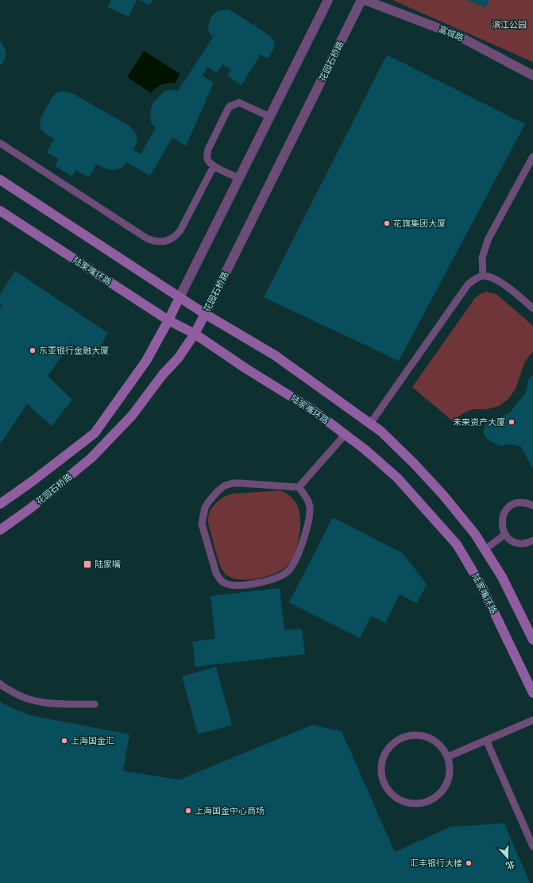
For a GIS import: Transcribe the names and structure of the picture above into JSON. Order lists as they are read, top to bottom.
{
  "streets": {
    "main road": ["花园石桥路", "陆家嘴环路"],
    "street": ["富城路"]
  },
  "crossings": [
    ["花园石桥路", "陆家嘴环路"]
  ],
  "parks": ["滨江公园"],
  "places": {
    "other": [
      "花旗集团大厦",
      "东亚银行金融大厦",
      "未来资产大厦",
      "上海国金汇",
      "上海国金中心商场",
      "汇丰银行大楼"
    ],
    "transit": ["陆家嘴"]
  },
  "north": "bottom"
}
